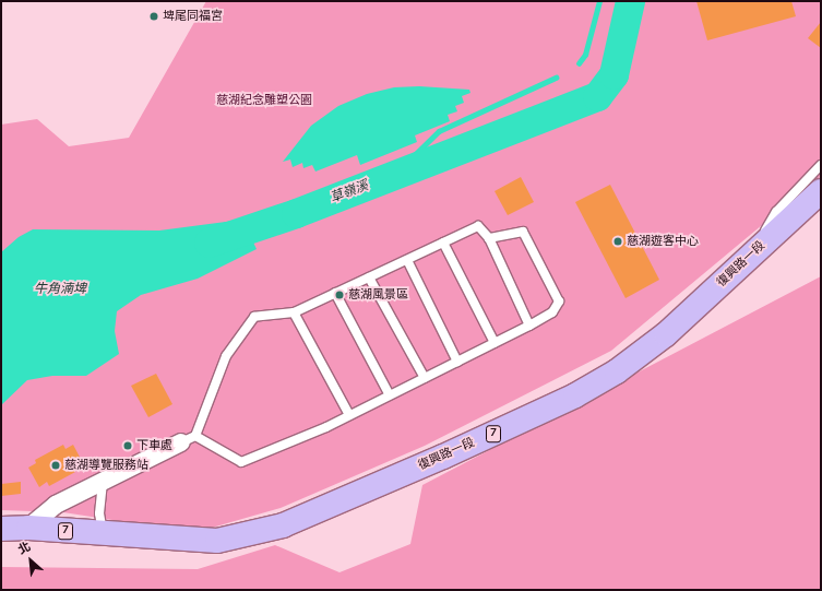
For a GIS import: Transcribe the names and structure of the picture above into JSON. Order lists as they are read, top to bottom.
{
  "streets": {
    "main road": ["復興路一段", "7"]
  },
  "water": ["草嶺溪", "牛角湳埤"],
  "parks": ["慈湖紀念雕塑公園"],
  "places": [
    "埤尾同福宮",
    "慈湖遊客中心",
    "慈湖風景區",
    "下車處",
    "慈湖導覽服務站"
  ],
  "north": "top left"
}
